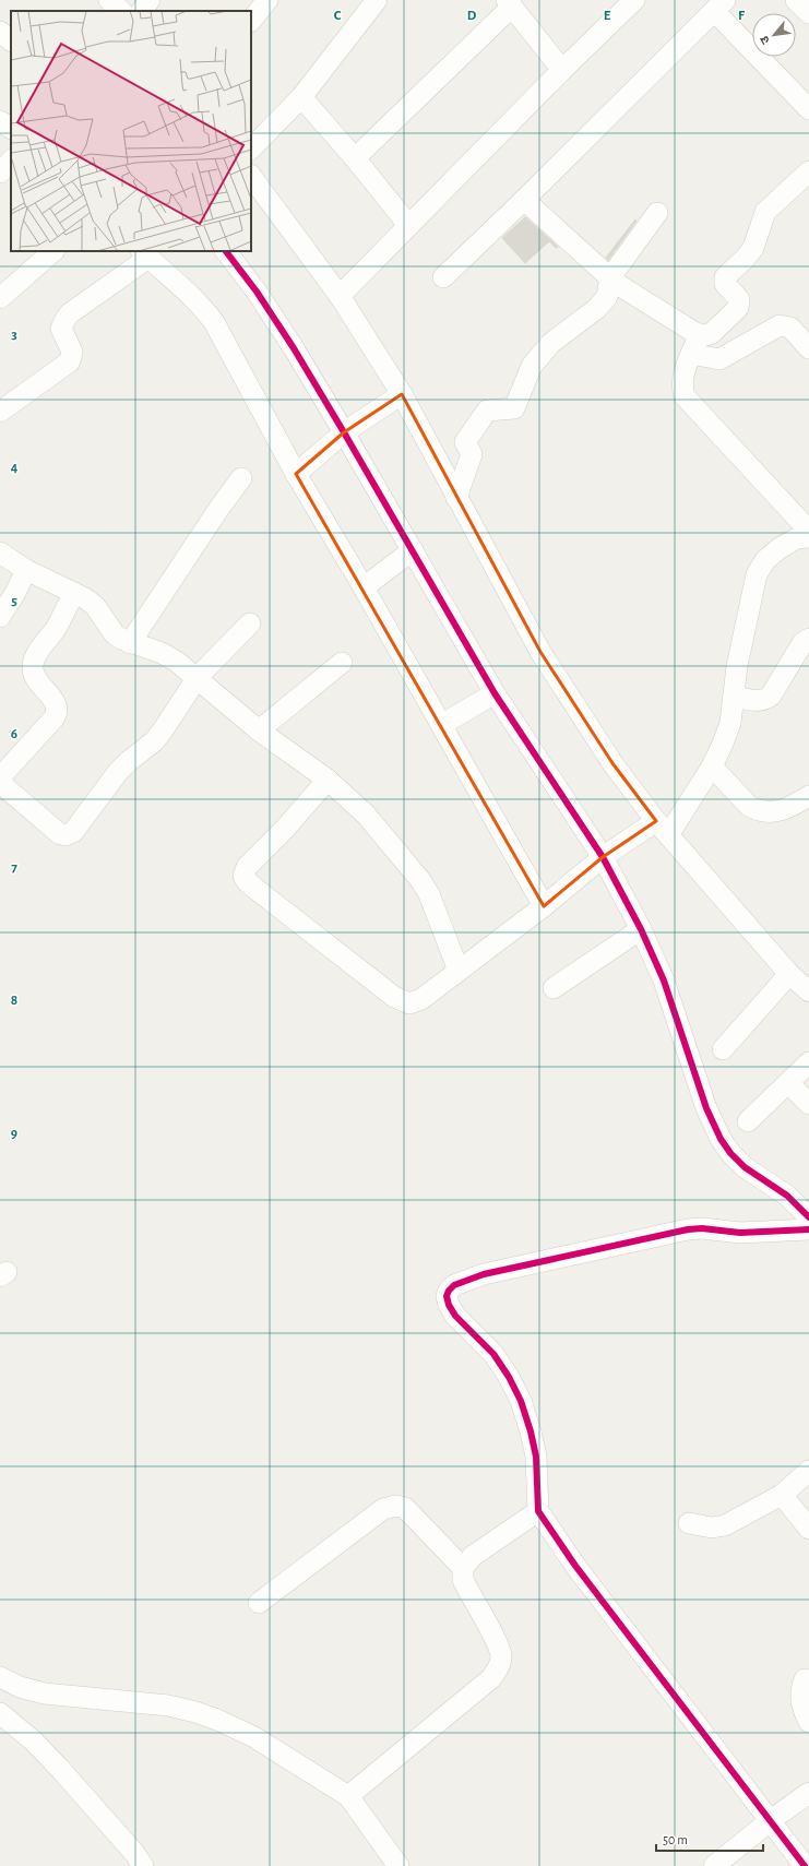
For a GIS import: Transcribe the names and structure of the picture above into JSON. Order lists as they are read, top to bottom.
{
  "scale_bar": "50 m",
  "north": "bottom left",
  "grid": {
    "columns": [
      "C",
      "D",
      "E",
      "F"
    ],
    "rows": [
      "3",
      "4",
      "5",
      "6",
      "7",
      "8",
      "9"
    ]
  }
}
